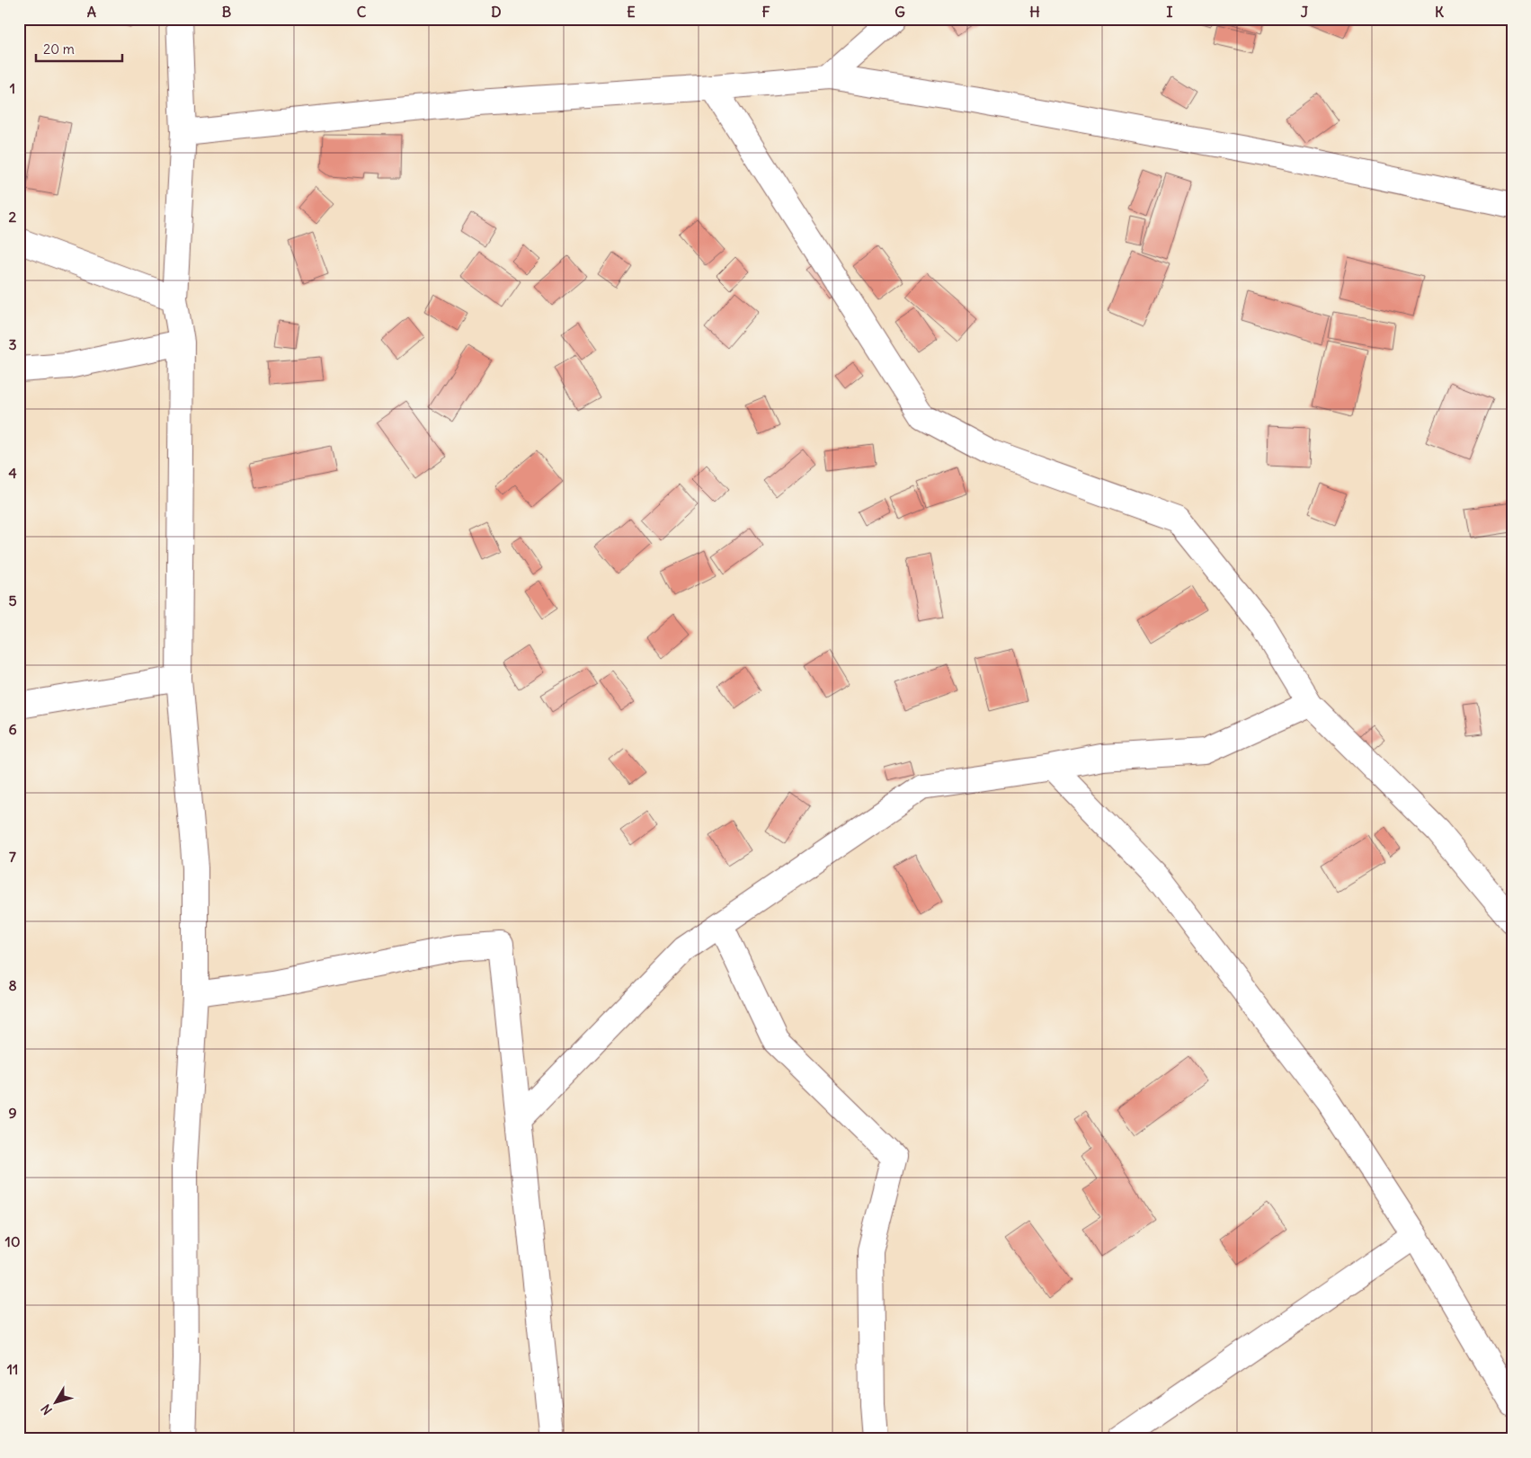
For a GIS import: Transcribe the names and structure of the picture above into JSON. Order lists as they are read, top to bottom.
{
  "scale_bar": "20 m",
  "north": "bottom left",
  "grid": {
    "columns": [
      "A",
      "B",
      "C",
      "D",
      "E",
      "F",
      "G",
      "H",
      "I",
      "J",
      "K"
    ],
    "rows": [
      "1",
      "2",
      "3",
      "4",
      "5",
      "6",
      "7",
      "8",
      "9",
      "10",
      "11"
    ]
  }
}
